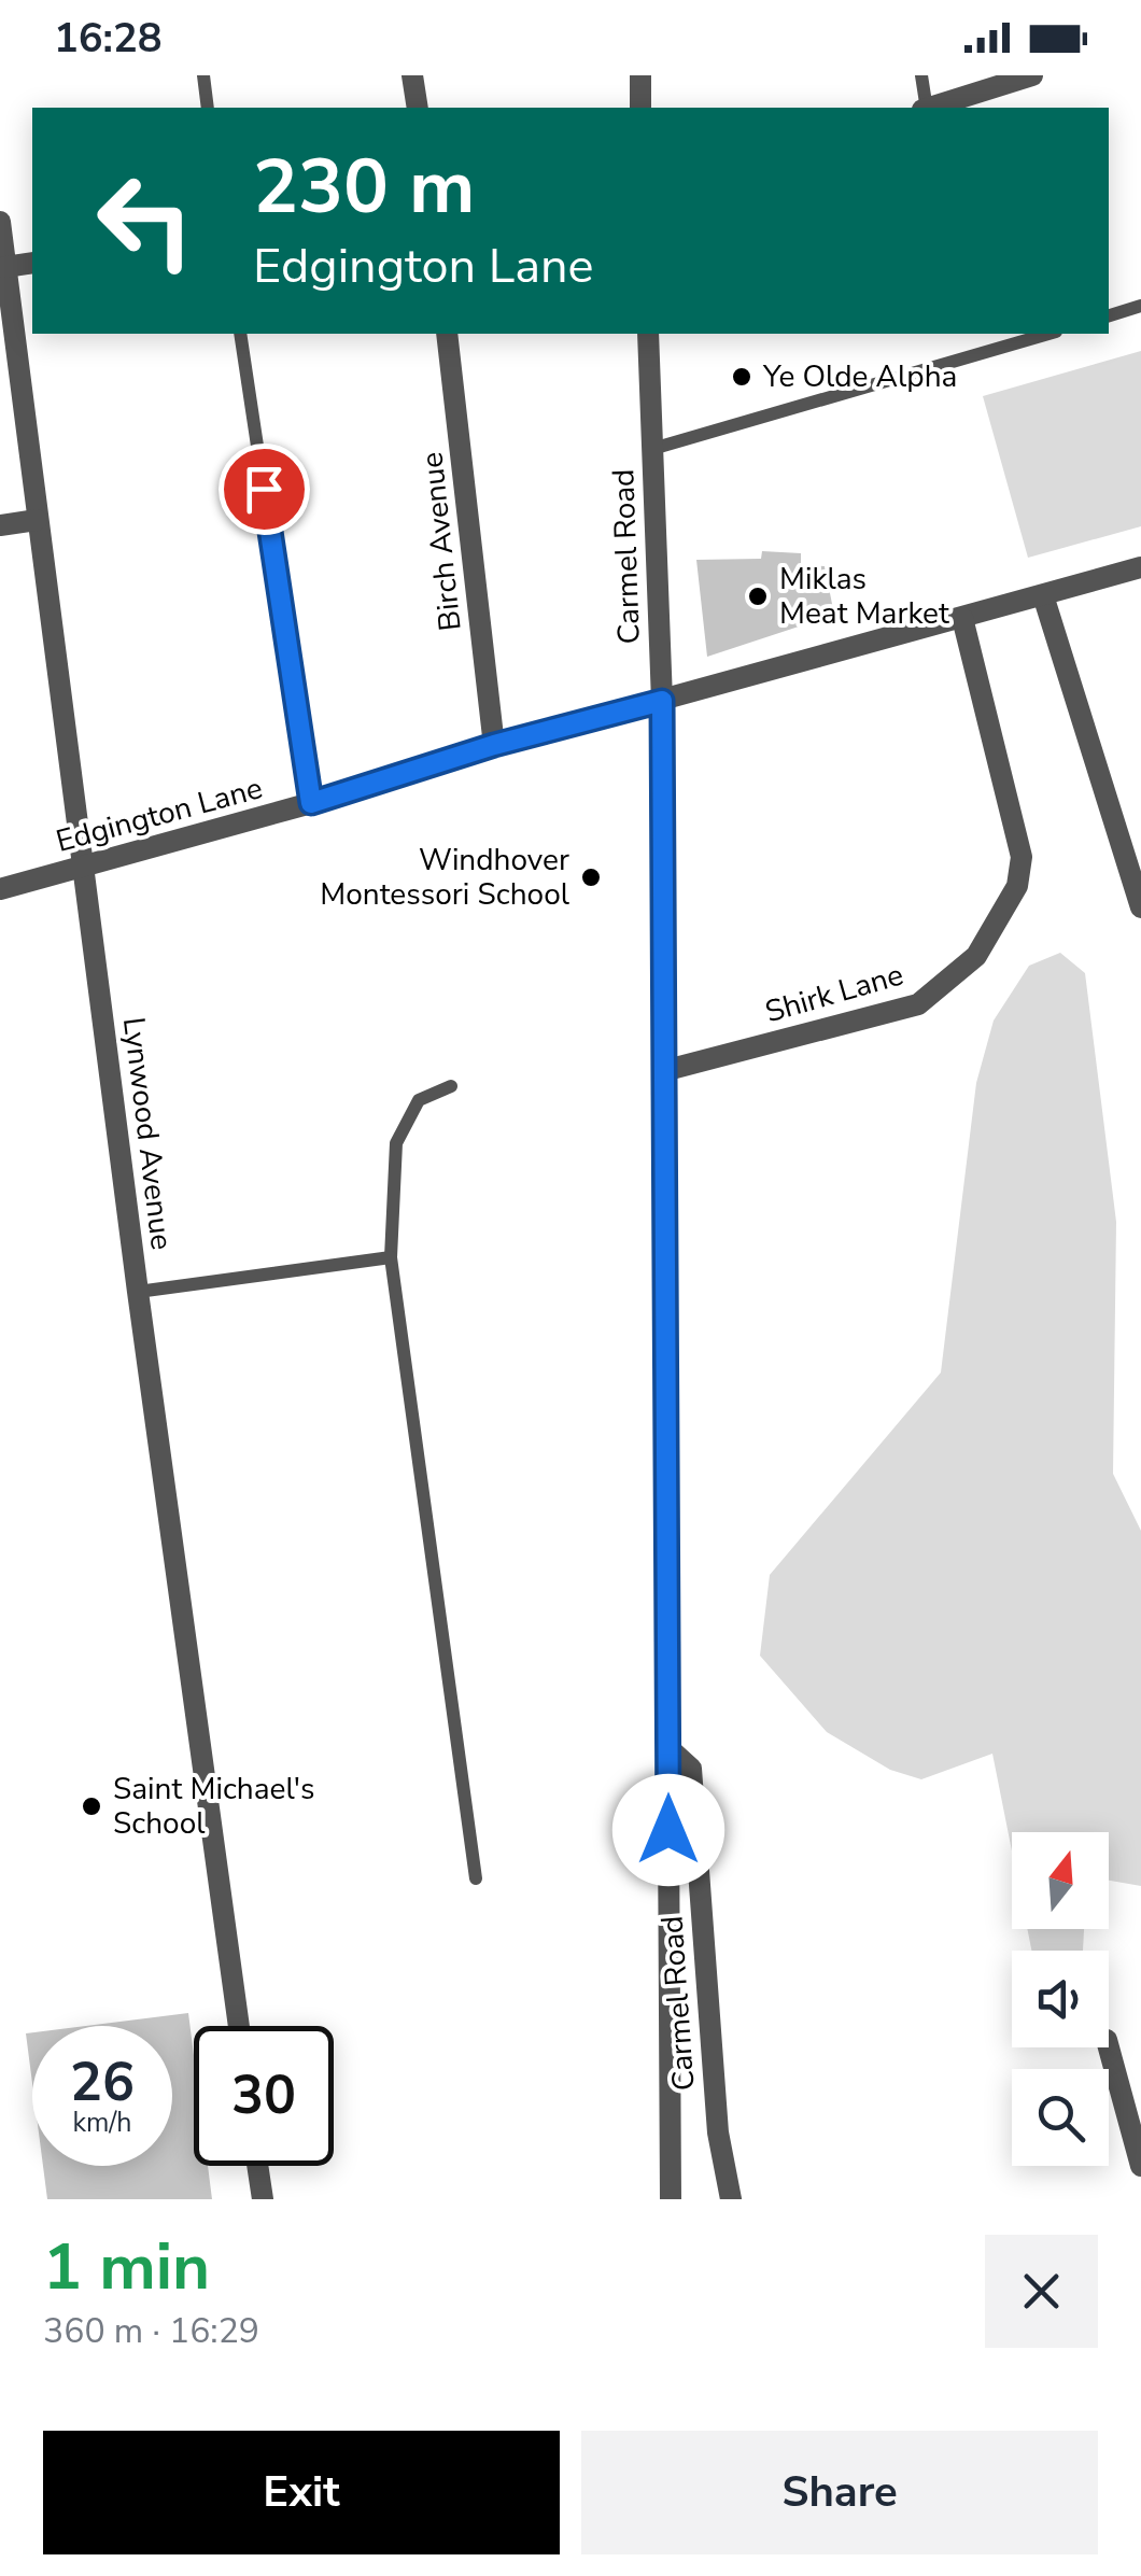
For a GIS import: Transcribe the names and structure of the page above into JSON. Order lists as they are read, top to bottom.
{
  "streets": {
    "street": [
      "Birch Avenue",
      "Carmel Road",
      "Edgington Lane",
      "Shirk Lane",
      "Lynwood Avenue"
    ]
  },
  "crossings": [
    ["Birch Avenue", "Edgington Lane"],
    ["Carmel Road", "Edgington Lane"],
    ["Carmel Road", "Shirk Lane"],
    ["Edgington Lane", "Shirk Lane"],
    ["Edgington Lane", "Lynwood Avenue"]
  ],
  "places": [
    "Ye Olde Alpha",
    "Miklas Meat Market",
    "Windhover Montessori School",
    "Saint Michael's School"
  ],
  "north": "top",
  "page": {
    "status": "16:28",
    "turn": ["230 m", "Edgington Lane"],
    "speed": "26 km/h",
    "limit": "30",
    "heading": ["1 min", "360 m · 16:29"],
    "buttons": ["Exit", "Share"]
  }
}
